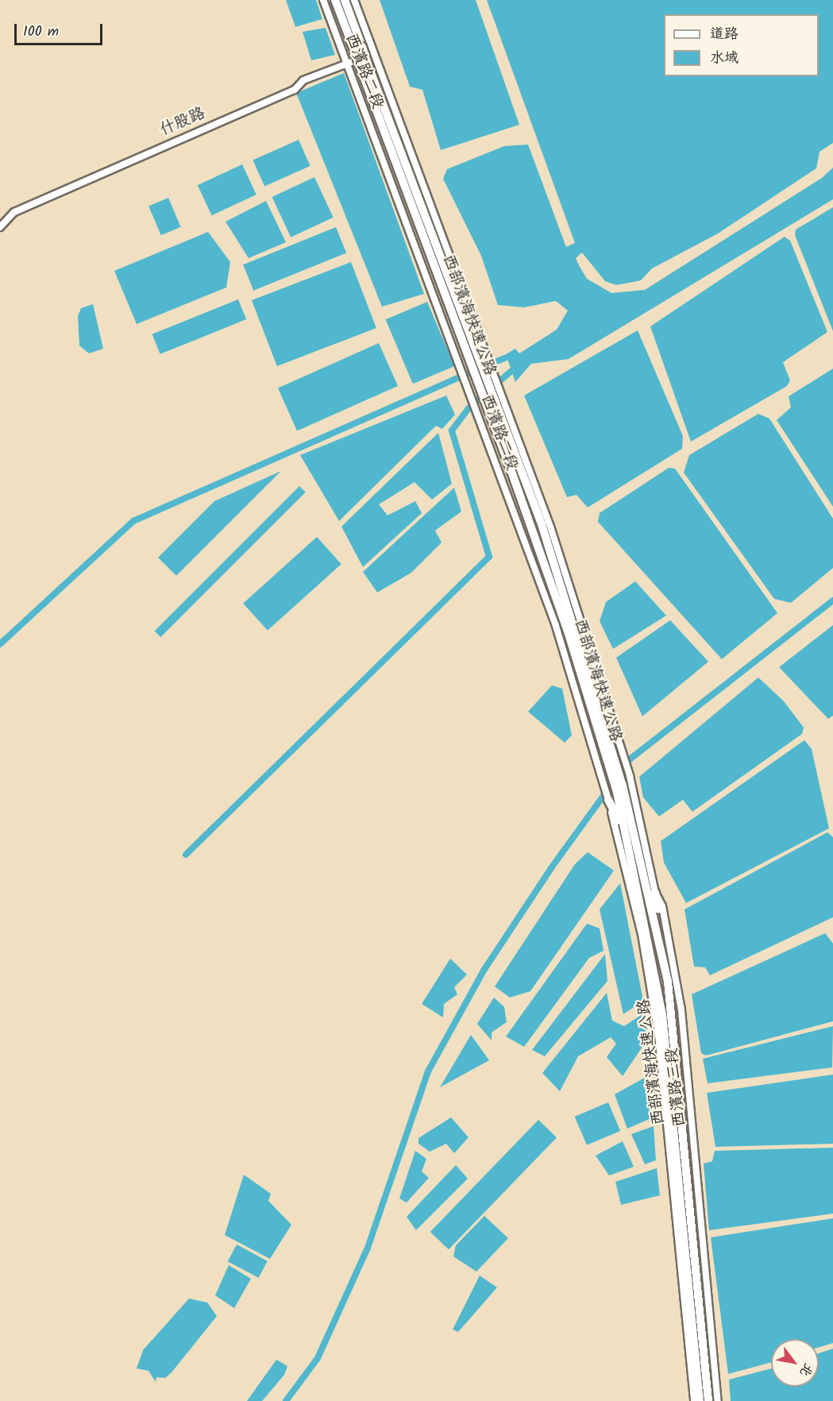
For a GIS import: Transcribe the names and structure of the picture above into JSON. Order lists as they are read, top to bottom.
{
  "streets": {
    "highway": ["西部濱海快速公路"],
    "street": ["西濱路二段", "什股路", "西濱路三段"]
  },
  "crossings": [
    ["西濱路二段", "什股路"],
    ["西濱路二段", "西部濱海快速公路"],
    ["西濱路二段", "西濱路三段"]
  ],
  "legend": ["道路", "水域"],
  "scale_bar": "100 m",
  "north": "bottom right"
}
